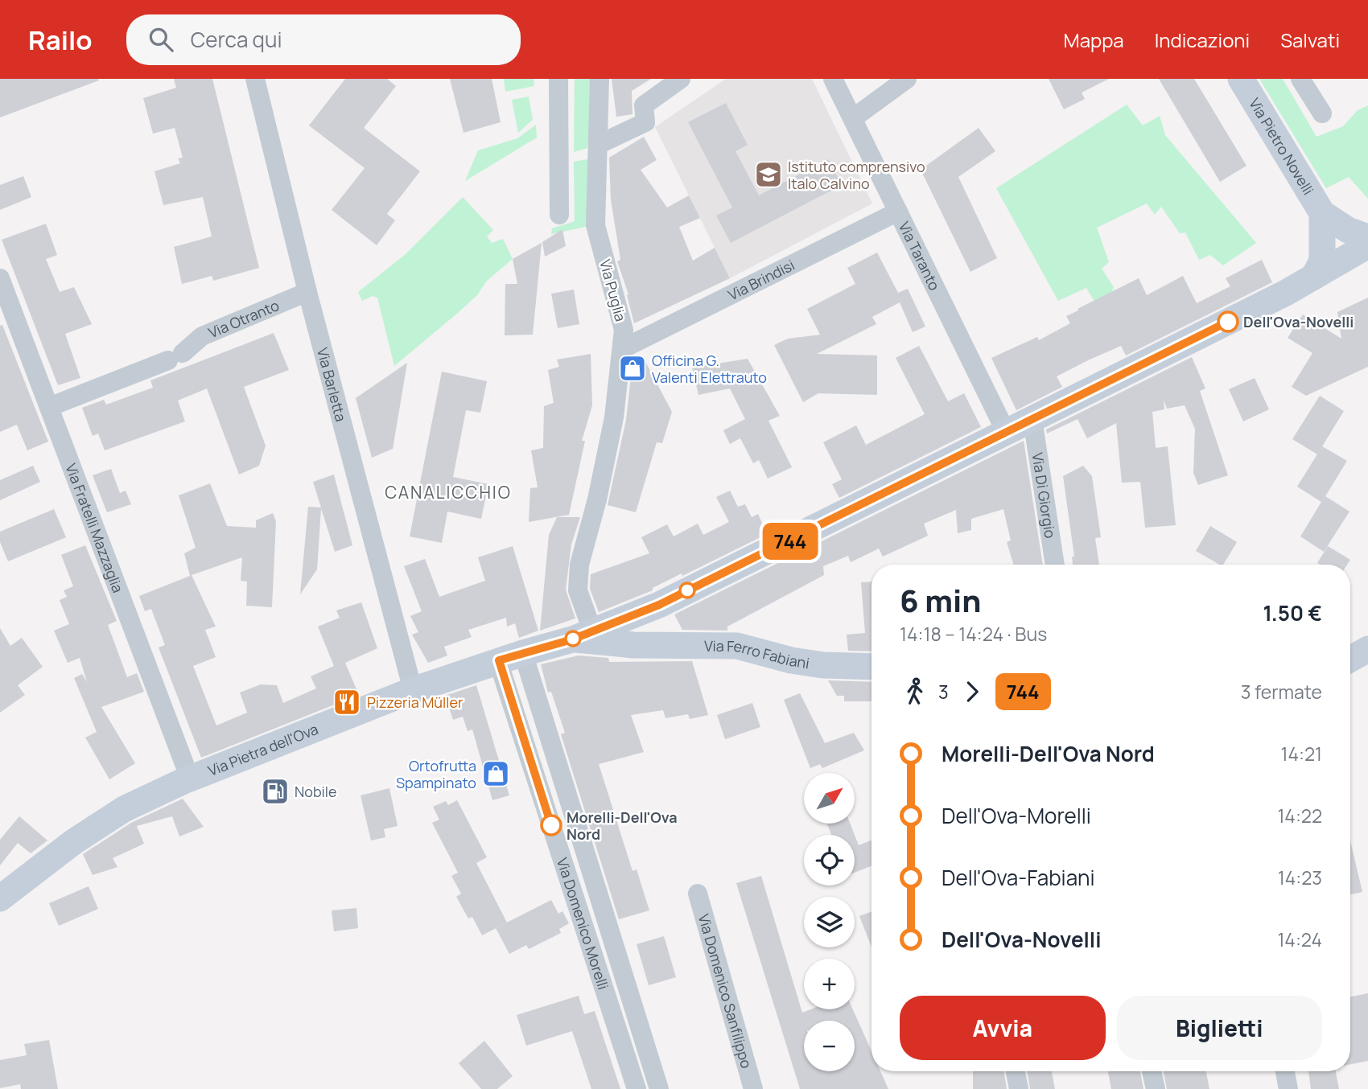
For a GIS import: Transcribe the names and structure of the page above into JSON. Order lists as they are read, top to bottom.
{
  "streets": {
    "main road": ["Via Pietro Novelli", "Via Ferro Fabiani", "Via Pietra dell'Ova"],
    "street": [
      "Via Taranto",
      "Via Brindisi",
      "Via Puglia",
      "Via Otranto",
      "Via Barletta",
      "Via Di Giorgio",
      "Via Fratelli Mazzaglia",
      "Via Domenico Morelli",
      "Via Domenico Sanfilippo"
    ]
  },
  "crossings": [
    ["Via Taranto", "Via Brindisi"],
    ["Via Taranto", "Via Pietra dell'Ova"],
    ["Via Brindisi", "Via Puglia"],
    ["Via Puglia", "Via Pietra dell'Ova"],
    ["Via Otranto", "Via Barletta"],
    ["Via Otranto", "Via Fratelli Mazzaglia"],
    ["Via Barletta", "Via Pietra dell'Ova"],
    ["Via Di Giorgio", "Via Pietra dell'Ova"],
    ["Via Fratelli Mazzaglia", "Via Pietra dell'Ova"],
    ["Via Ferro Fabiani", "Via Pietra dell'Ova"],
    ["Via Pietra dell'Ova", "Via Domenico Morelli"]
  ],
  "districts": ["CANALICCHIO"],
  "places": {
    "school or university": ["Istituto comprensivo Italo Calvino"],
    "other": ["Dell'Ova-Novelli", "Morelli-Dell'Ova Nord"],
    "shop": ["Officina G. Valenti Elettrauto", "Ortofrutta Spampinato"],
    "restaurant": ["Pizzeria Müller"],
    "fuel station": ["Nobile"]
  },
  "lines": ["bus line 744"],
  "north": "top right",
  "page": {
    "header": "Railo",
    "search": "Cerca qui",
    "nav": ["Mappa", "Indicazioni", "Salvati"],
    "on_map": "744",
    "heading": ["6 min", "14:18 – 14:24 · Bus", "1.50 €"],
    "legs": ["3", "744", "3 fermate"],
    "list": [
      {
        "name": "Morelli-Dell'Ova Nord",
        "value": "14:21"
      },
      {
        "name": "Dell'Ova-Morelli",
        "value": "14:22"
      },
      {
        "name": "Dell'Ova-Fabiani",
        "value": "14:23"
      },
      {
        "name": "Dell'Ova-Novelli",
        "value": "14:24"
      }
    ],
    "map_buttons": ["+", "−"],
    "buttons": ["Avvia", "Biglietti"]
  }
}
